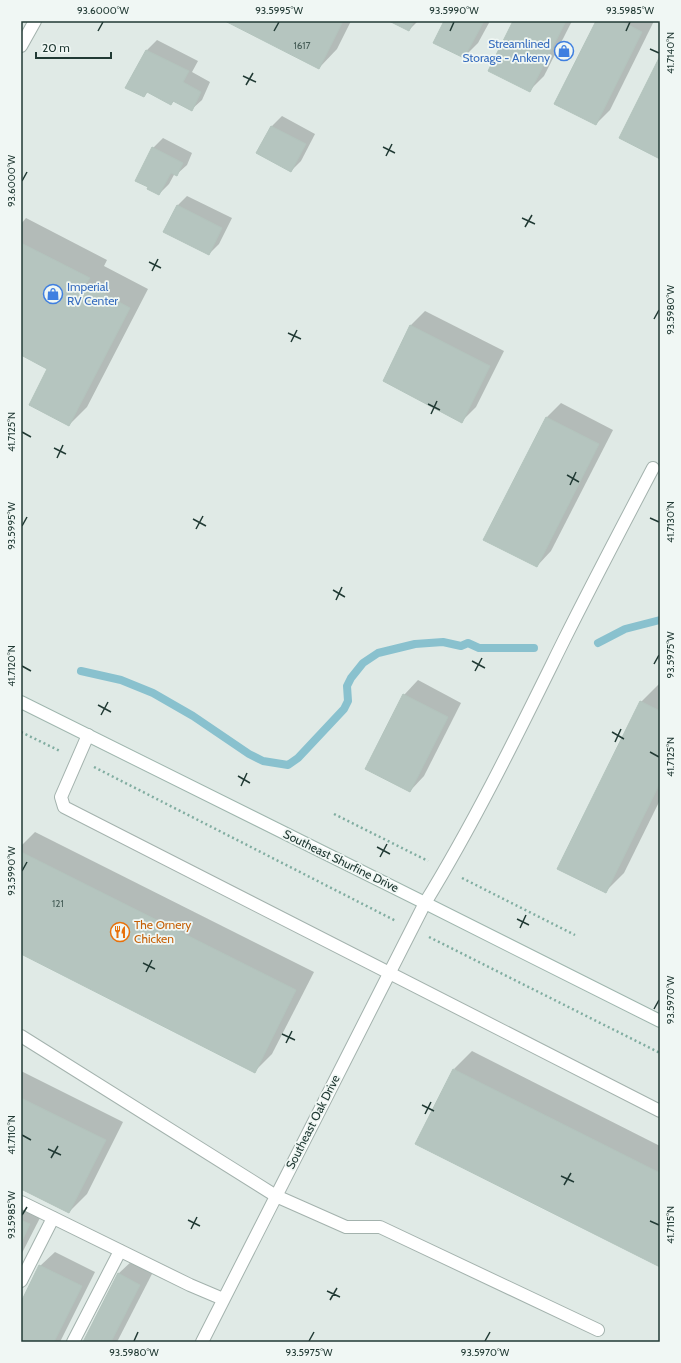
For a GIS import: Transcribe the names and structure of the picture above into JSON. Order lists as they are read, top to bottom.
{
  "streets": {
    "street": ["Southeast Shurfine Drive", "Southeast Oak Drive"]
  },
  "crossings": [
    ["Southeast Shurfine Drive", "Southeast Oak Drive"]
  ],
  "places": {
    "shop": ["Streamlined Storage - Ankeny", "Imperial RV Center"],
    "restaurant": ["The Ornery Chicken"]
  },
  "house_numbers": ["1617", "121"],
  "scale_bar": "20 m",
  "coordinates": [
    "93.6000°W",
    "93.5995°W",
    "93.5990°W",
    "93.5985°W",
    "41.7140°N",
    "93.5980°W",
    "41.7125°N",
    "41.7130°N",
    "93.5975°W",
    "41.7120°N",
    "93.5970°W",
    "41.7110°N",
    "41.7115°N"
  ]
}
